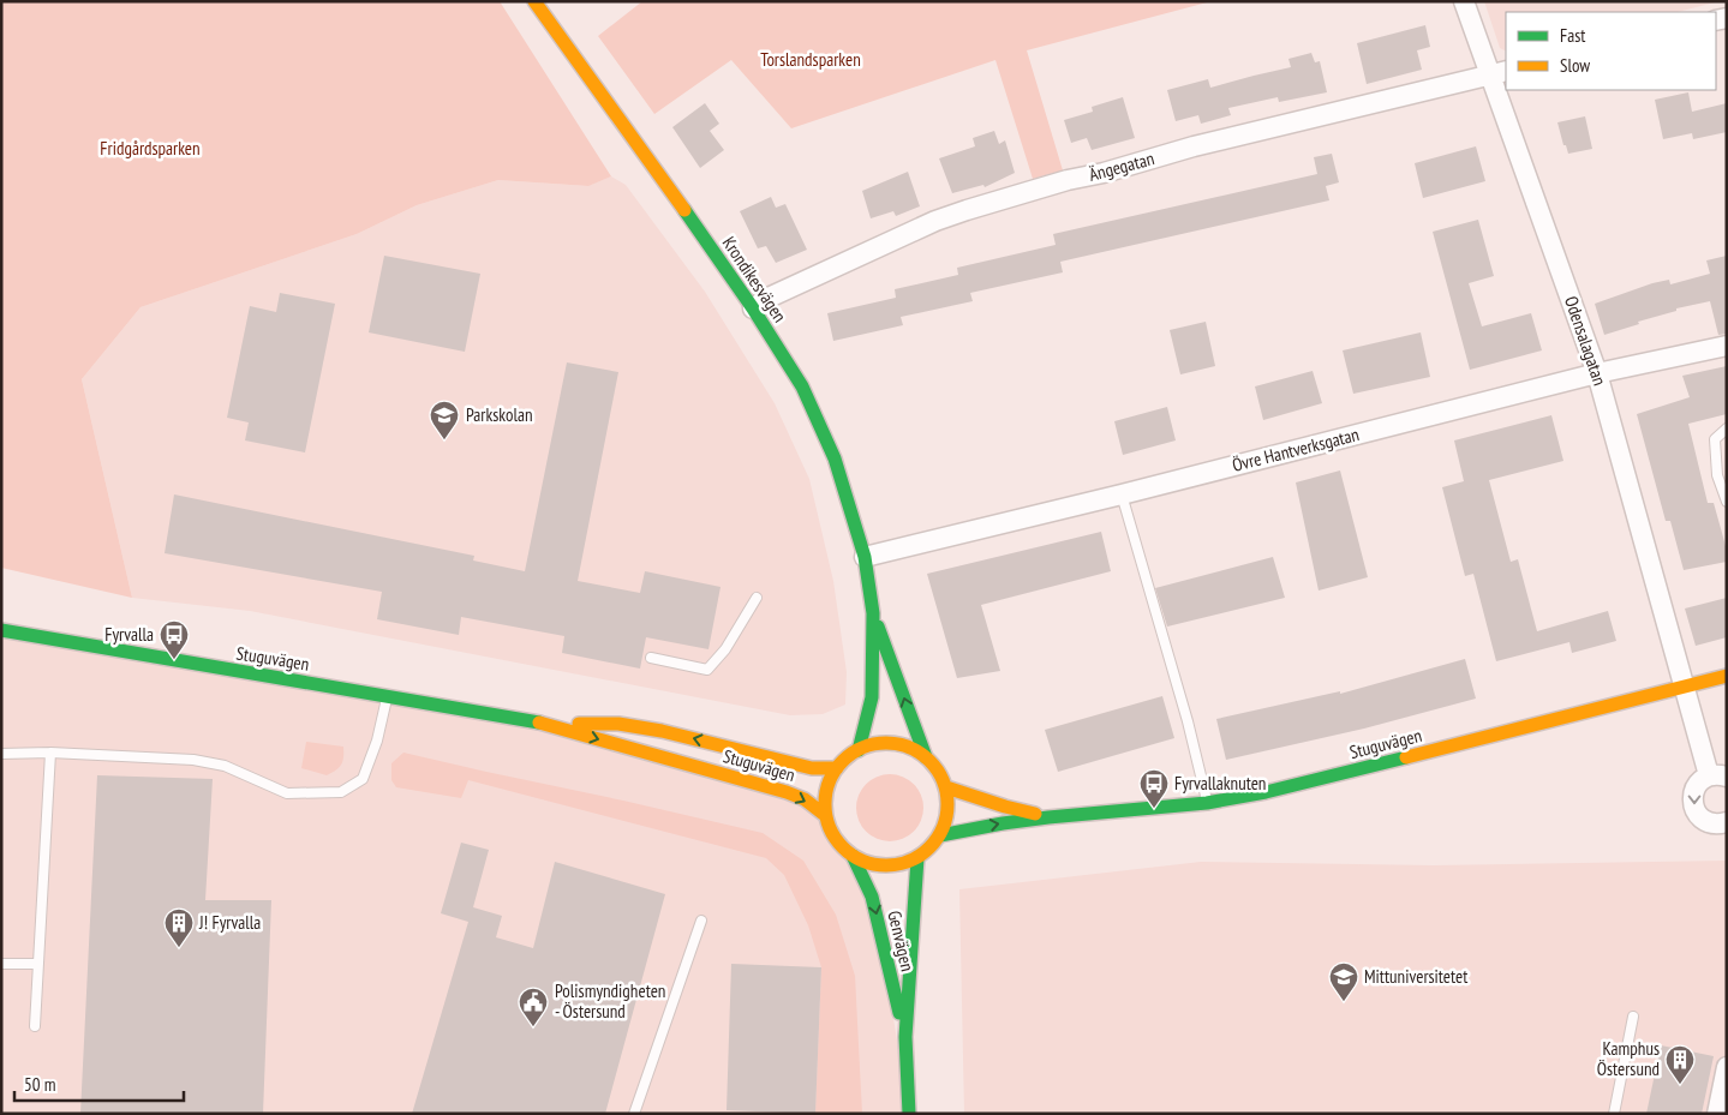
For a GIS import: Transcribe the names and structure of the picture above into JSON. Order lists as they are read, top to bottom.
{
  "streets": {
    "main road": ["Krondikesvägen", "Stuguvägen", "Genvägen"],
    "street": ["Ängegatan", "Odensalagatan", "Övre Hantverksgatan"]
  },
  "crossings": [
    ["Ängegatan", "Krondikesvägen"],
    ["Ängegatan", "Odensalagatan"],
    ["Krondikesvägen", "Övre Hantverksgatan"],
    ["Krondikesvägen", "Stuguvägen"],
    ["Krondikesvägen", "Genvägen"],
    ["Odensalagatan", "Övre Hantverksgatan"],
    ["Odensalagatan", "Stuguvägen"],
    ["Stuguvägen", "Genvägen"]
  ],
  "parks": ["Torslandsparken", "Fridgårdsparken"],
  "places": {
    "school or university": ["Parkskolan", "Mittuniversitetet"],
    "bus stop": ["Fyrvalla", "Fyrvallaknuten"],
    "building": ["J! Fyrvalla", "Kamphus Östersund"],
    "public building": ["Polismyndigheten - Östersund"]
  },
  "legend": ["Fast", "Slow"],
  "scale_bar": "50 m"
}
